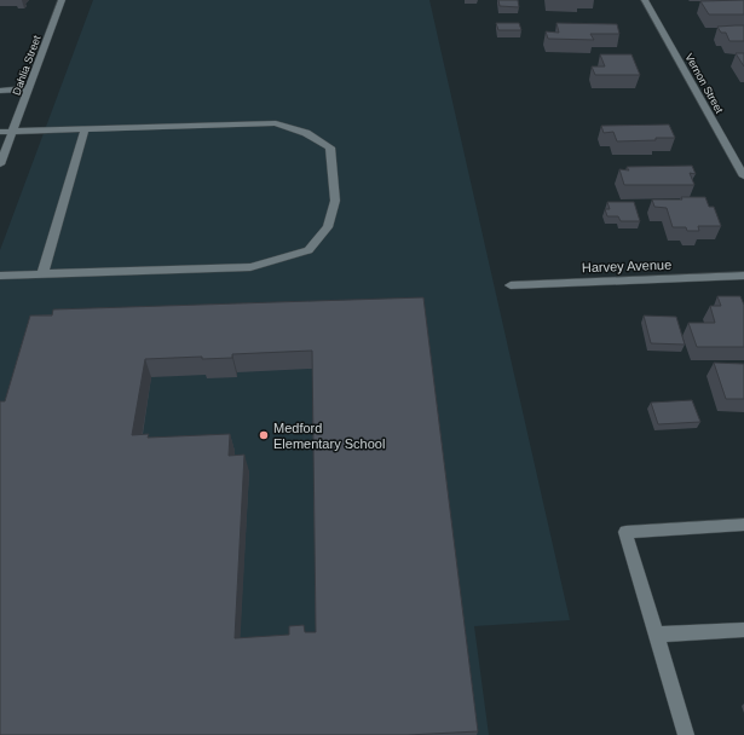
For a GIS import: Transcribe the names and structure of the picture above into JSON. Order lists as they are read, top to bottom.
{
  "streets": {
    "street": ["Dahlia Street", "Vernon Street", "Harvey Avenue"]
  },
  "places": ["Medford Elementary School"]
}
